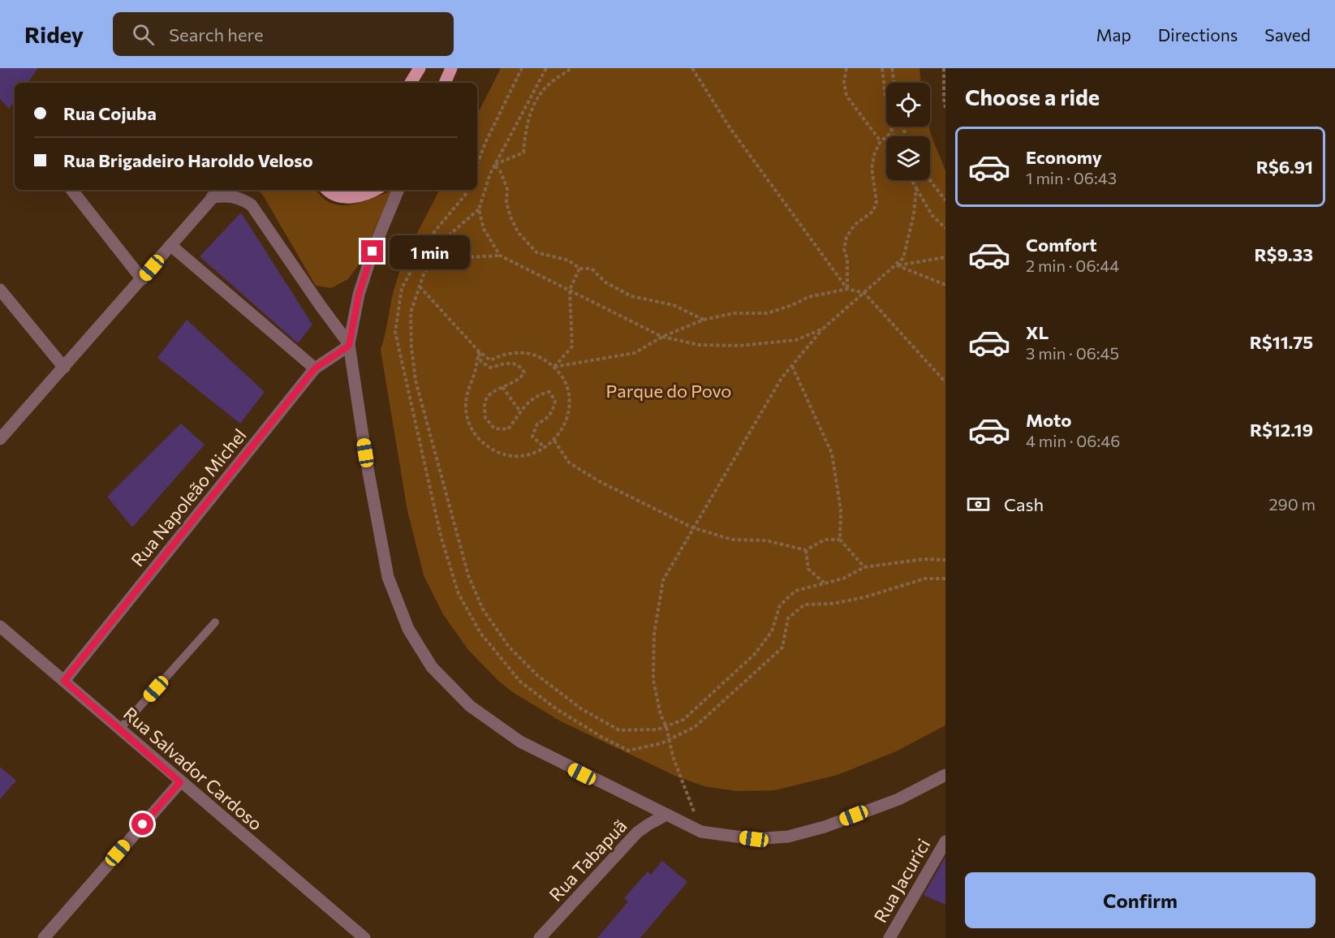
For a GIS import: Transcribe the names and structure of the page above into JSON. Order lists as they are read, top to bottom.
{
  "streets": {
    "street": [
      "Rua Napoleão Michel",
      "Rua Salvador Cardoso",
      "Rua Tabapuã",
      "Rua Jacurici"
    ]
  },
  "crossings": [
    ["Rua Napoleão Michel", "Rua Salvador Cardoso"]
  ],
  "parks": ["Parque do Povo"],
  "page": {
    "header": "Ridey",
    "search": "Search here",
    "nav": ["Map", "Directions", "Saved"],
    "heading": "Choose a ride",
    "banner": ["Rua Cojuba", "Rua Brigadeiro Haroldo Veloso"],
    "list": [
      {
        "name": "Economy",
        "note": "1 min · 06:43",
        "value": "R$6.91"
      },
      {
        "name": "Comfort",
        "note": "2 min · 06:44",
        "value": "R$9.33"
      },
      {
        "name": "XL",
        "note": "3 min · 06:45",
        "value": "R$11.75"
      },
      {
        "name": "Moto",
        "note": "4 min · 06:46",
        "value": "R$12.19"
      }
    ],
    "bubble": "1 min",
    "pay": ["Cash", "290 m"],
    "buttons": "Confirm"
  }
}
